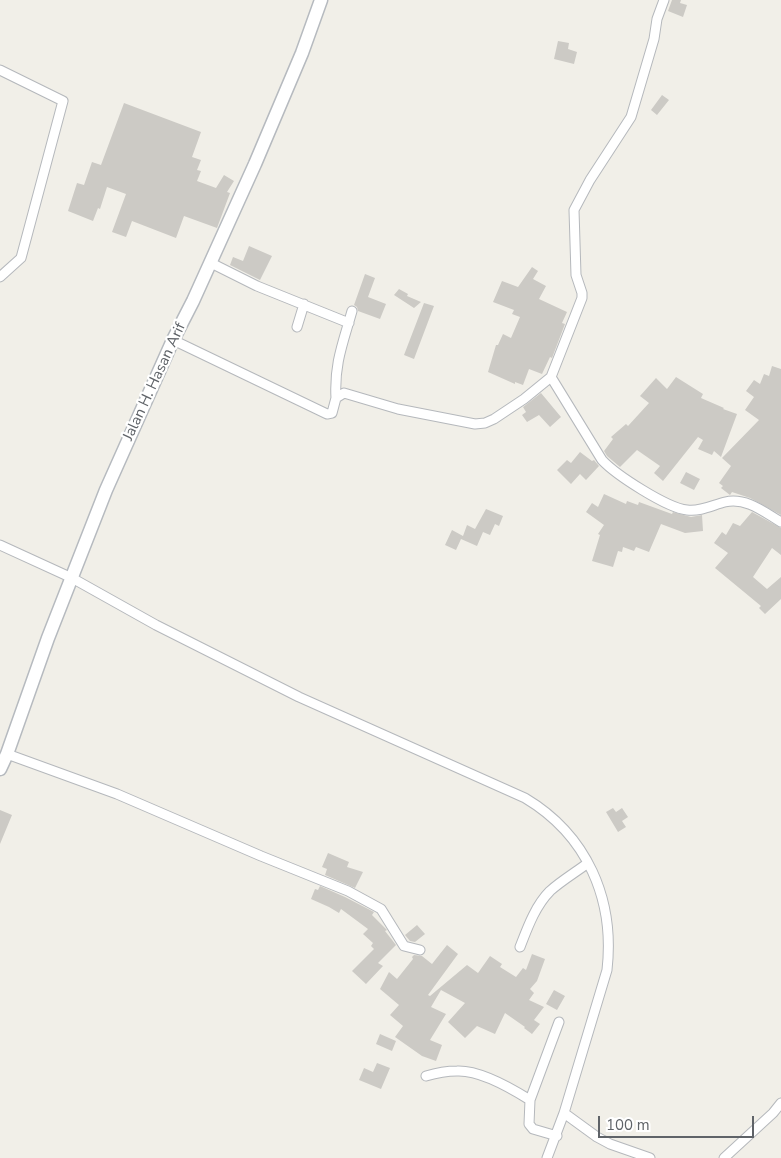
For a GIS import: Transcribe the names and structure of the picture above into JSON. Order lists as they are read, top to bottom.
{
  "streets": {
    "main road": ["Jalan H. Hasan Arif"]
  },
  "scale_bar": "100 m"
}
